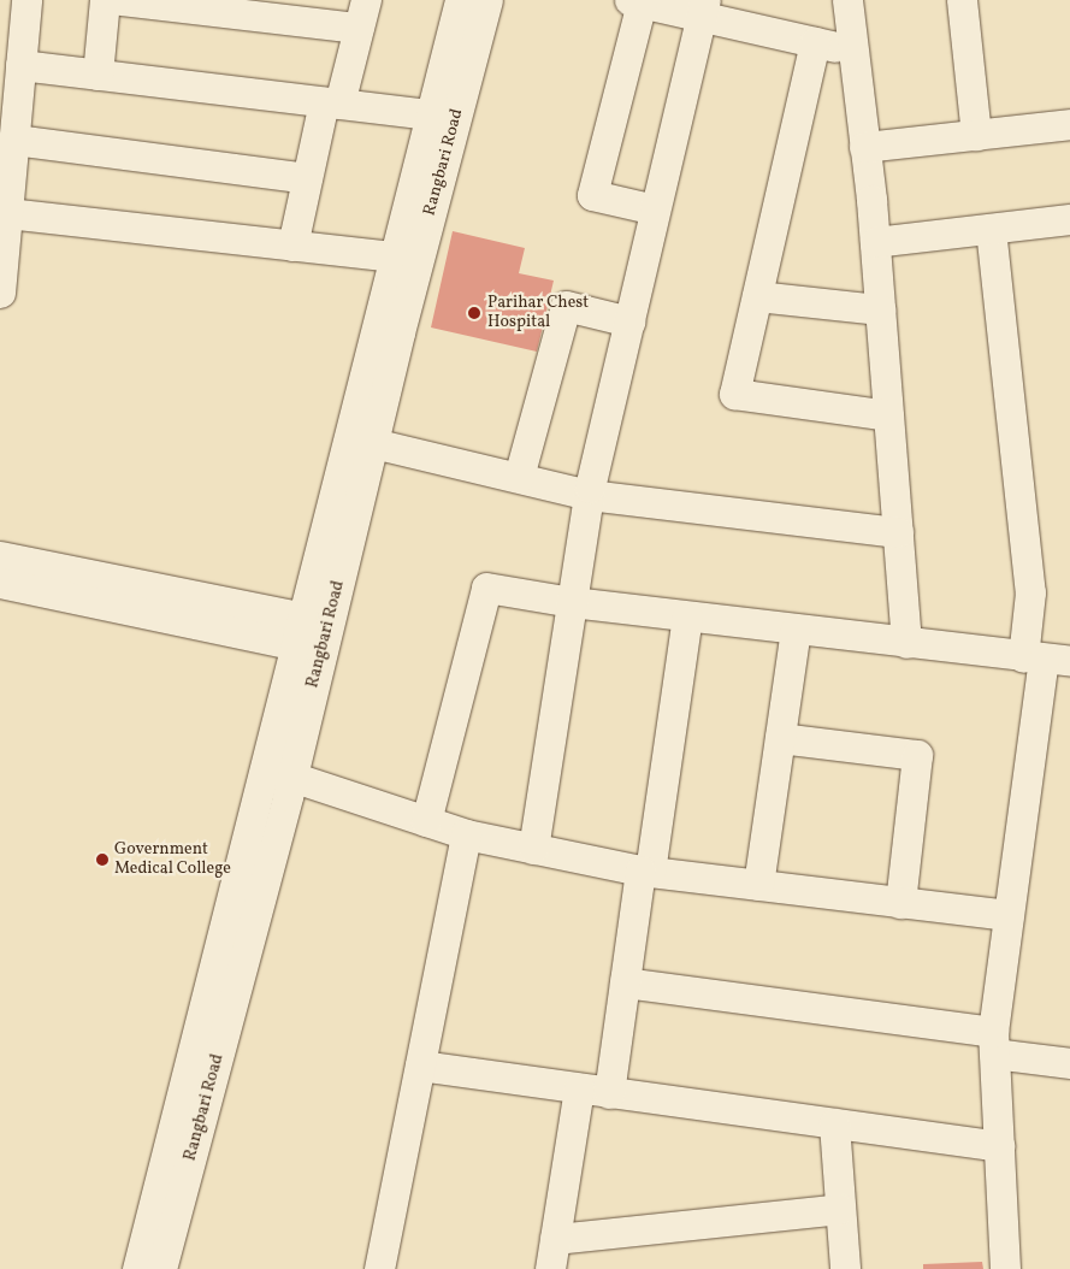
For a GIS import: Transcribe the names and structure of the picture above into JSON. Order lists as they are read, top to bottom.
{
  "streets": {
    "street": ["Rangbari Road"]
  },
  "places": ["Parihar Chest Hospital", "Government Medical College"]
}
